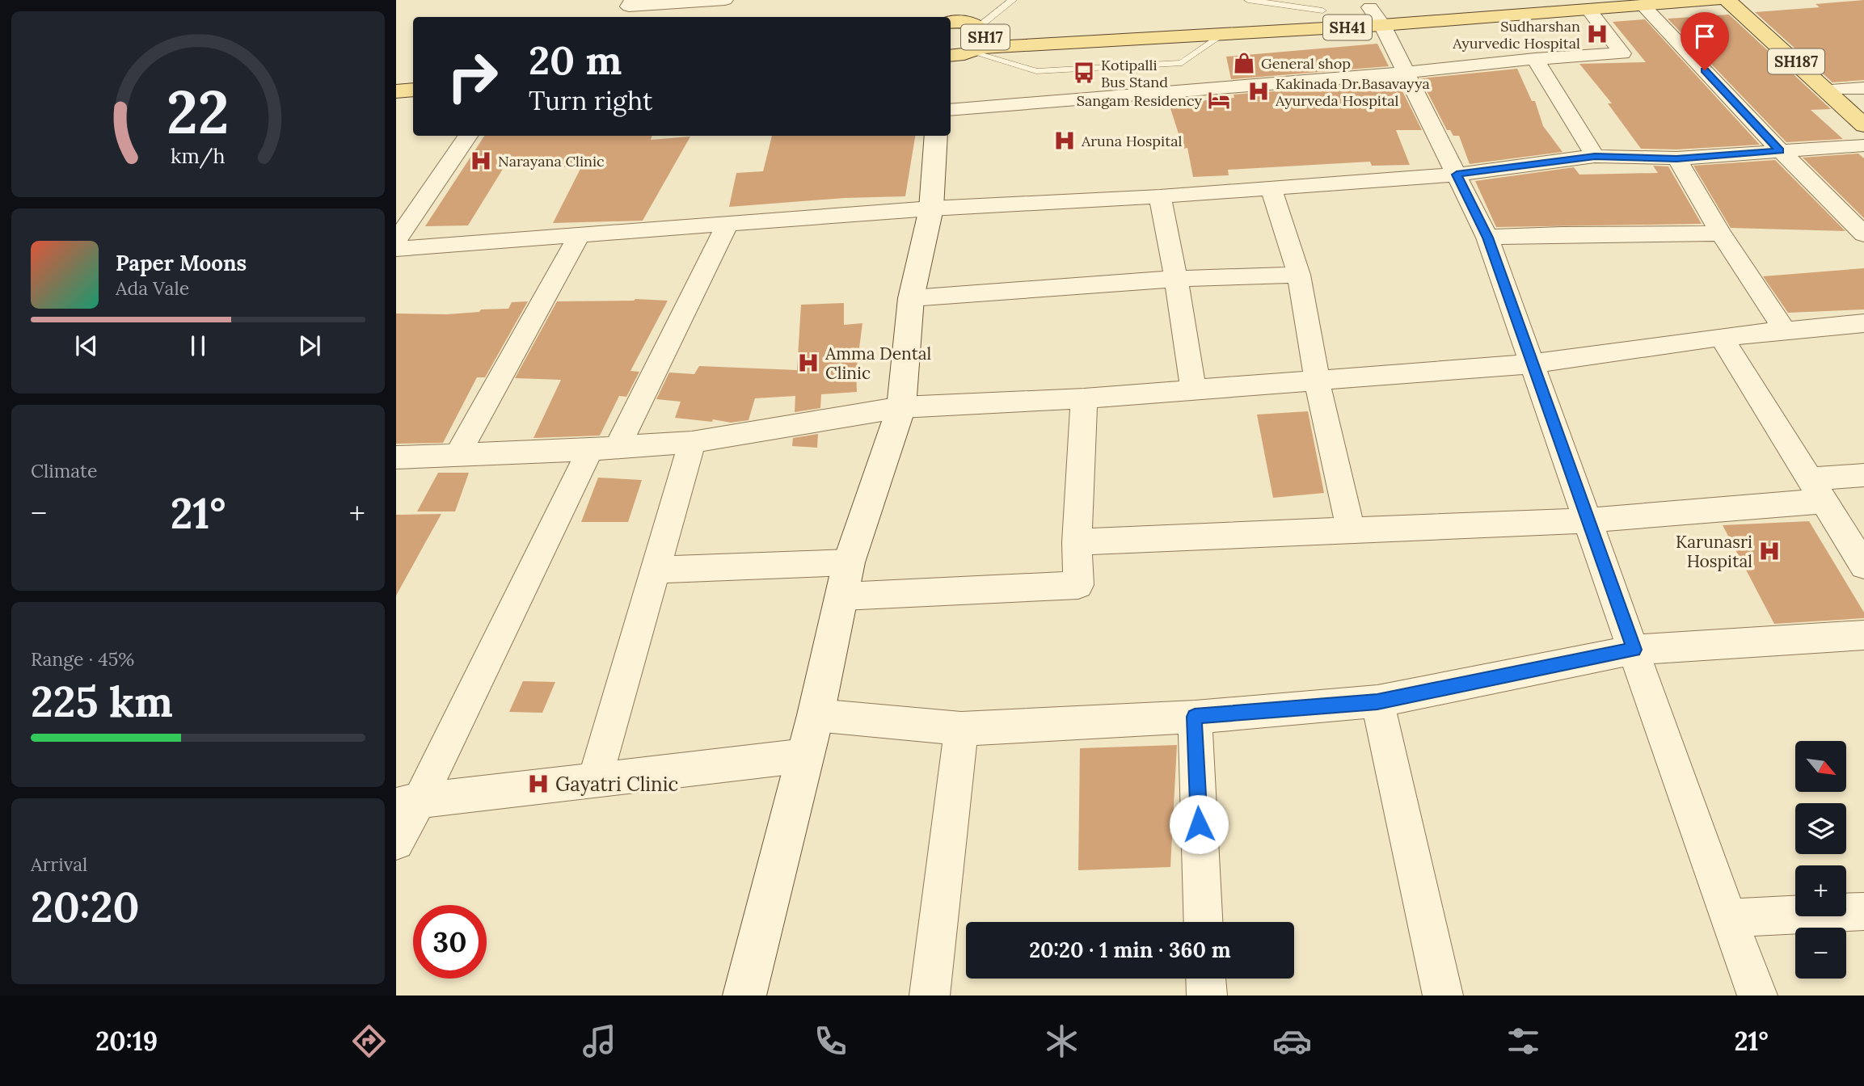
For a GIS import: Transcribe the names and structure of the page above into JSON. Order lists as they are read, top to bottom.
{
  "streets": {
    "main road": ["SH41", "SH17", "SH187"]
  },
  "crossings": [
    ["SH41", "SH17"]
  ],
  "places": {
    "hospital": [
      "Sudharshan Ayurvedic Hospital",
      "Kakinada Dr.Basavayya Ayurveda Hospital",
      "Aruna Hospital",
      "Narayana Clinic",
      "Amma Dental Clinic",
      "Karunasri Hospital",
      "Gayatri Clinic"
    ],
    "shop": ["General shop"],
    "bus stop": ["Kotipalli Bus Stand"],
    "hotel": ["Sangam Residency"]
  },
  "north": "bottom right",
  "page": {
    "turn": ["20 m", "Turn right"],
    "song": ["Paper Moons", "Ada Vale"],
    "tile": [
      "Climate",
      ["Range · 45%", "225 km"],
      ["Arrival", "20:20"]
    ],
    "heat": ["−", "21°", "+"],
    "map_buttons": ["+", "−"],
    "limit": "30",
    "trip": "20:20 · 1 min · 360 m",
    "tabs": ["20:19", "21°"],
    "gauge": ["22", "km/h"]
  }
}
